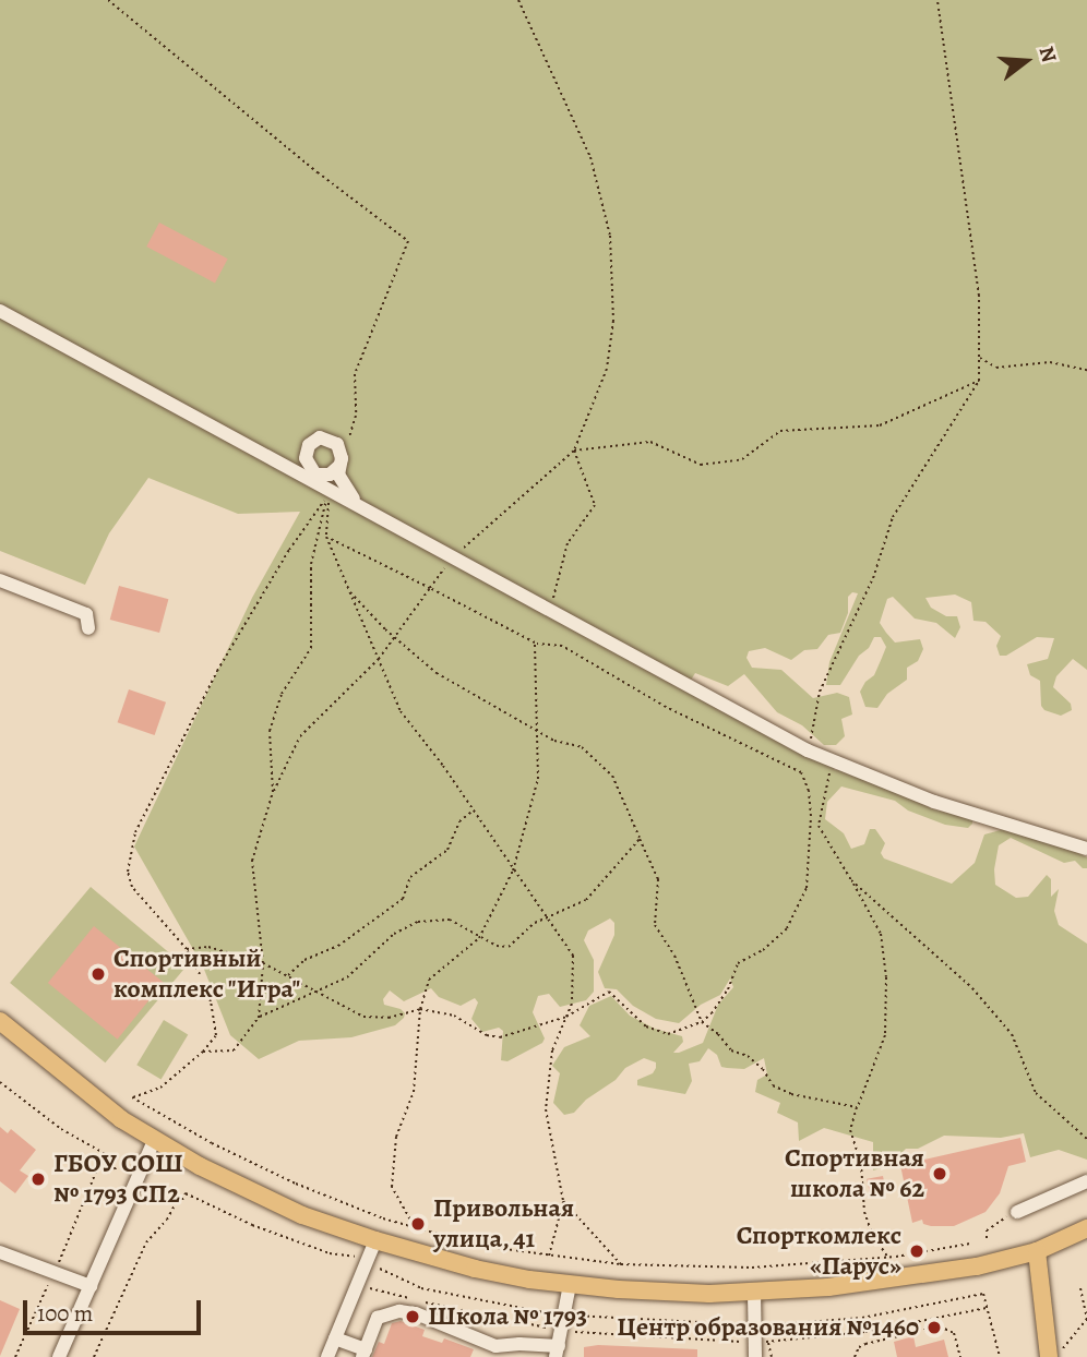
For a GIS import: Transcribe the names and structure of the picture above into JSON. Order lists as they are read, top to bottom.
{
  "places": [
    "Спортивный комплекс \"Игра\"",
    "Спортивная школа № 62",
    "ГБОУ СОШ № 1793 СП2",
    "Привольная улица, 41",
    "Спорткомлекс «Парус»",
    "Школа № 1793",
    "Центр образования №1460"
  ],
  "scale_bar": "100 m",
  "north": "right"
}
